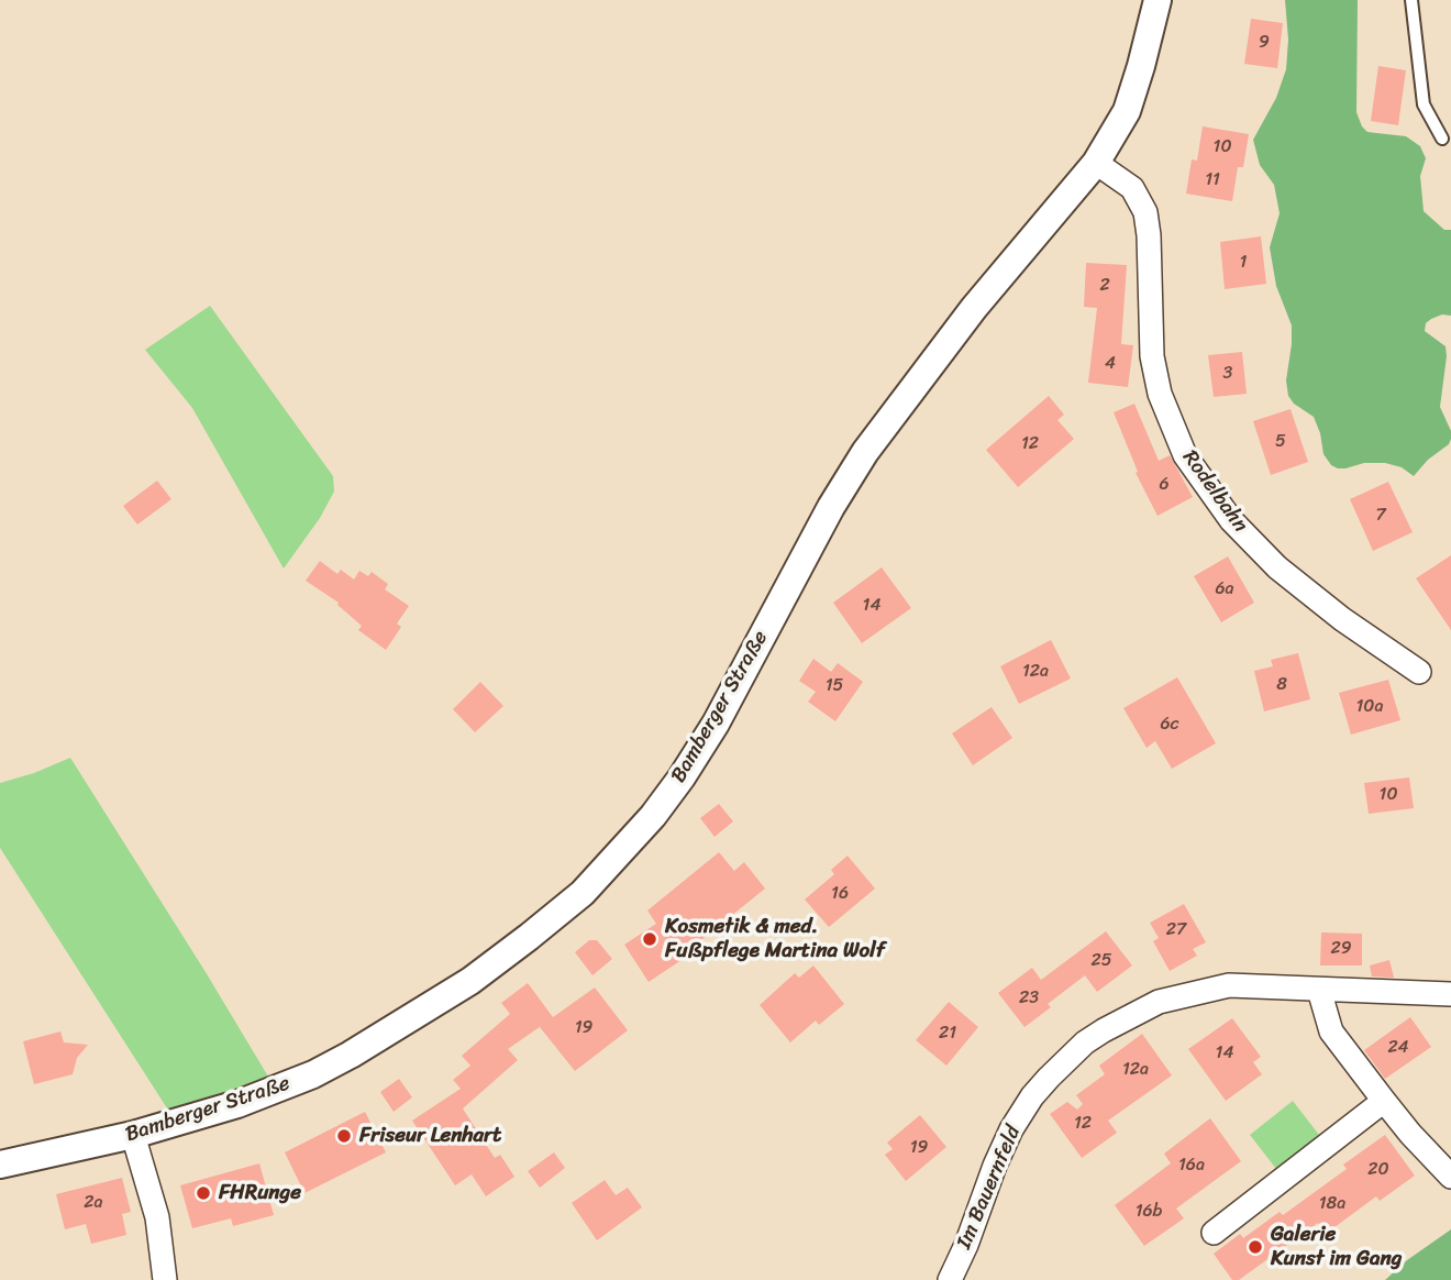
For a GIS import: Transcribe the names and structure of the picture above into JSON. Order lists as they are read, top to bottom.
{
  "streets": {
    "street": ["Rodelbahn", "Bamberger Straße", "Im Bauernfeld"]
  },
  "crossings": [
    ["Rodelbahn", "Bamberger Straße"]
  ],
  "places": [
    "Kosmetik & med. Fußpflege Martina Wolf",
    "Friseur Lenhart",
    "FHRunge",
    "Galerie Kunst im Gang"
  ],
  "house_numbers": [
    "9",
    "10",
    "11",
    "1",
    "2",
    "4",
    "3",
    "5",
    "12",
    "6",
    "7",
    "6a",
    "14",
    "12a",
    "8",
    "15",
    "10a",
    "6c",
    "10",
    "16",
    "27",
    "29",
    "25",
    "23",
    "19",
    "21",
    "24",
    "14",
    "12a",
    "12",
    "19",
    "16a",
    "20",
    "2a",
    "18a",
    "16b"
  ]
}
